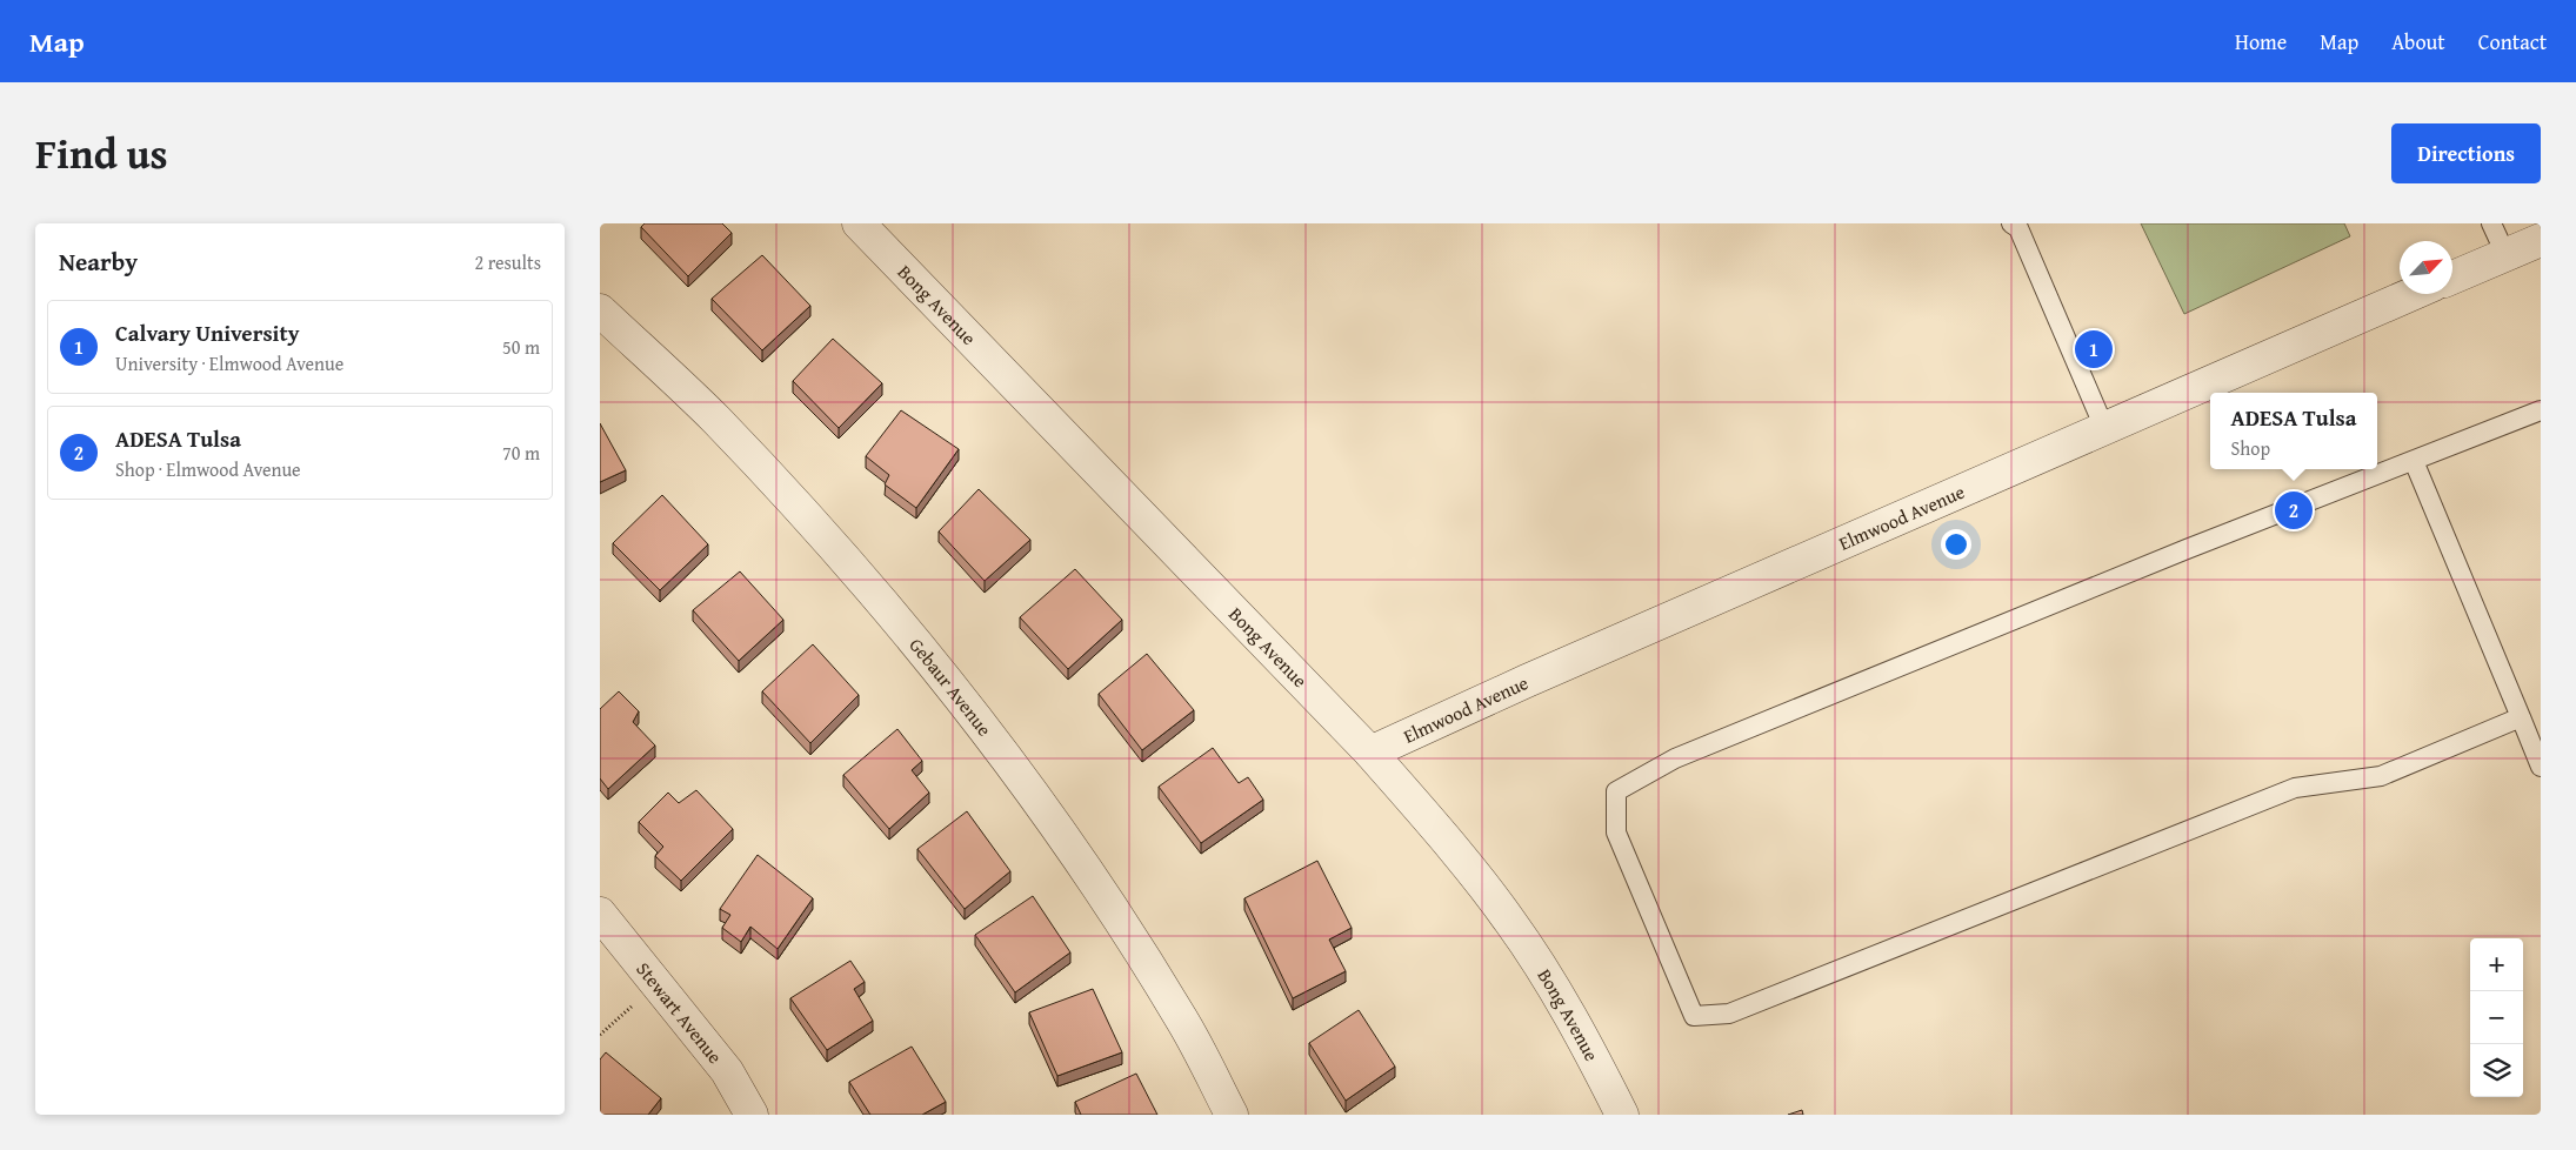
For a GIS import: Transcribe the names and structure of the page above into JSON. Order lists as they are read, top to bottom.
{
  "streets": {
    "street": [
      "Bong Avenue",
      "Elmwood Avenue",
      "Gebaur Avenue",
      "Stewart Avenue"
    ]
  },
  "crossings": [
    ["Bong Avenue", "Elmwood Avenue"]
  ],
  "north": "top right",
  "page": {
    "header": "Map",
    "nav": [
      "Home",
      "Map",
      "About",
      "Contact"
    ],
    "title": "Find us",
    "buttons": "Directions",
    "heading": ["Nearby", "2 results"],
    "list": [
      {
        "mark": "1",
        "name": "Calvary University",
        "note": "University · Elmwood Avenue",
        "value": "50 m"
      },
      {
        "mark": "2",
        "name": "ADESA Tulsa",
        "note": "Shop · Elmwood Avenue",
        "value": "70 m"
      }
    ],
    "pins": ["1", "2"],
    "popup": ["ADESA Tulsa", "Shop"],
    "map_buttons": ["+", "−"]
  }
}
